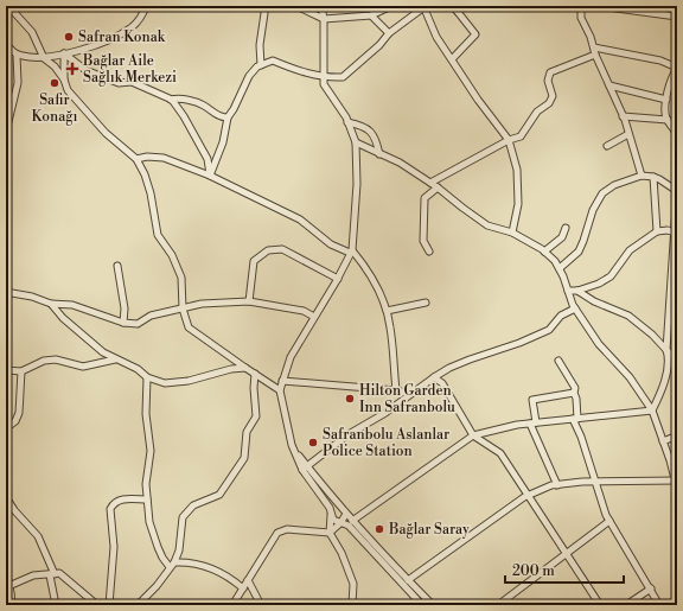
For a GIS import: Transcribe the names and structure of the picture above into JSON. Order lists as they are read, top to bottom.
{
  "places": {
    "other": [
      "Safran Konak",
      "Safir Konağı",
      "Hilton Garden Inn Safranbolu",
      "Safranbolu Aslanlar Police Station",
      "Bağlar Saray"
    ],
    "health": ["Bağlar Aile Sağlık Merkezi"]
  },
  "scale_bar": "200 m"
}
